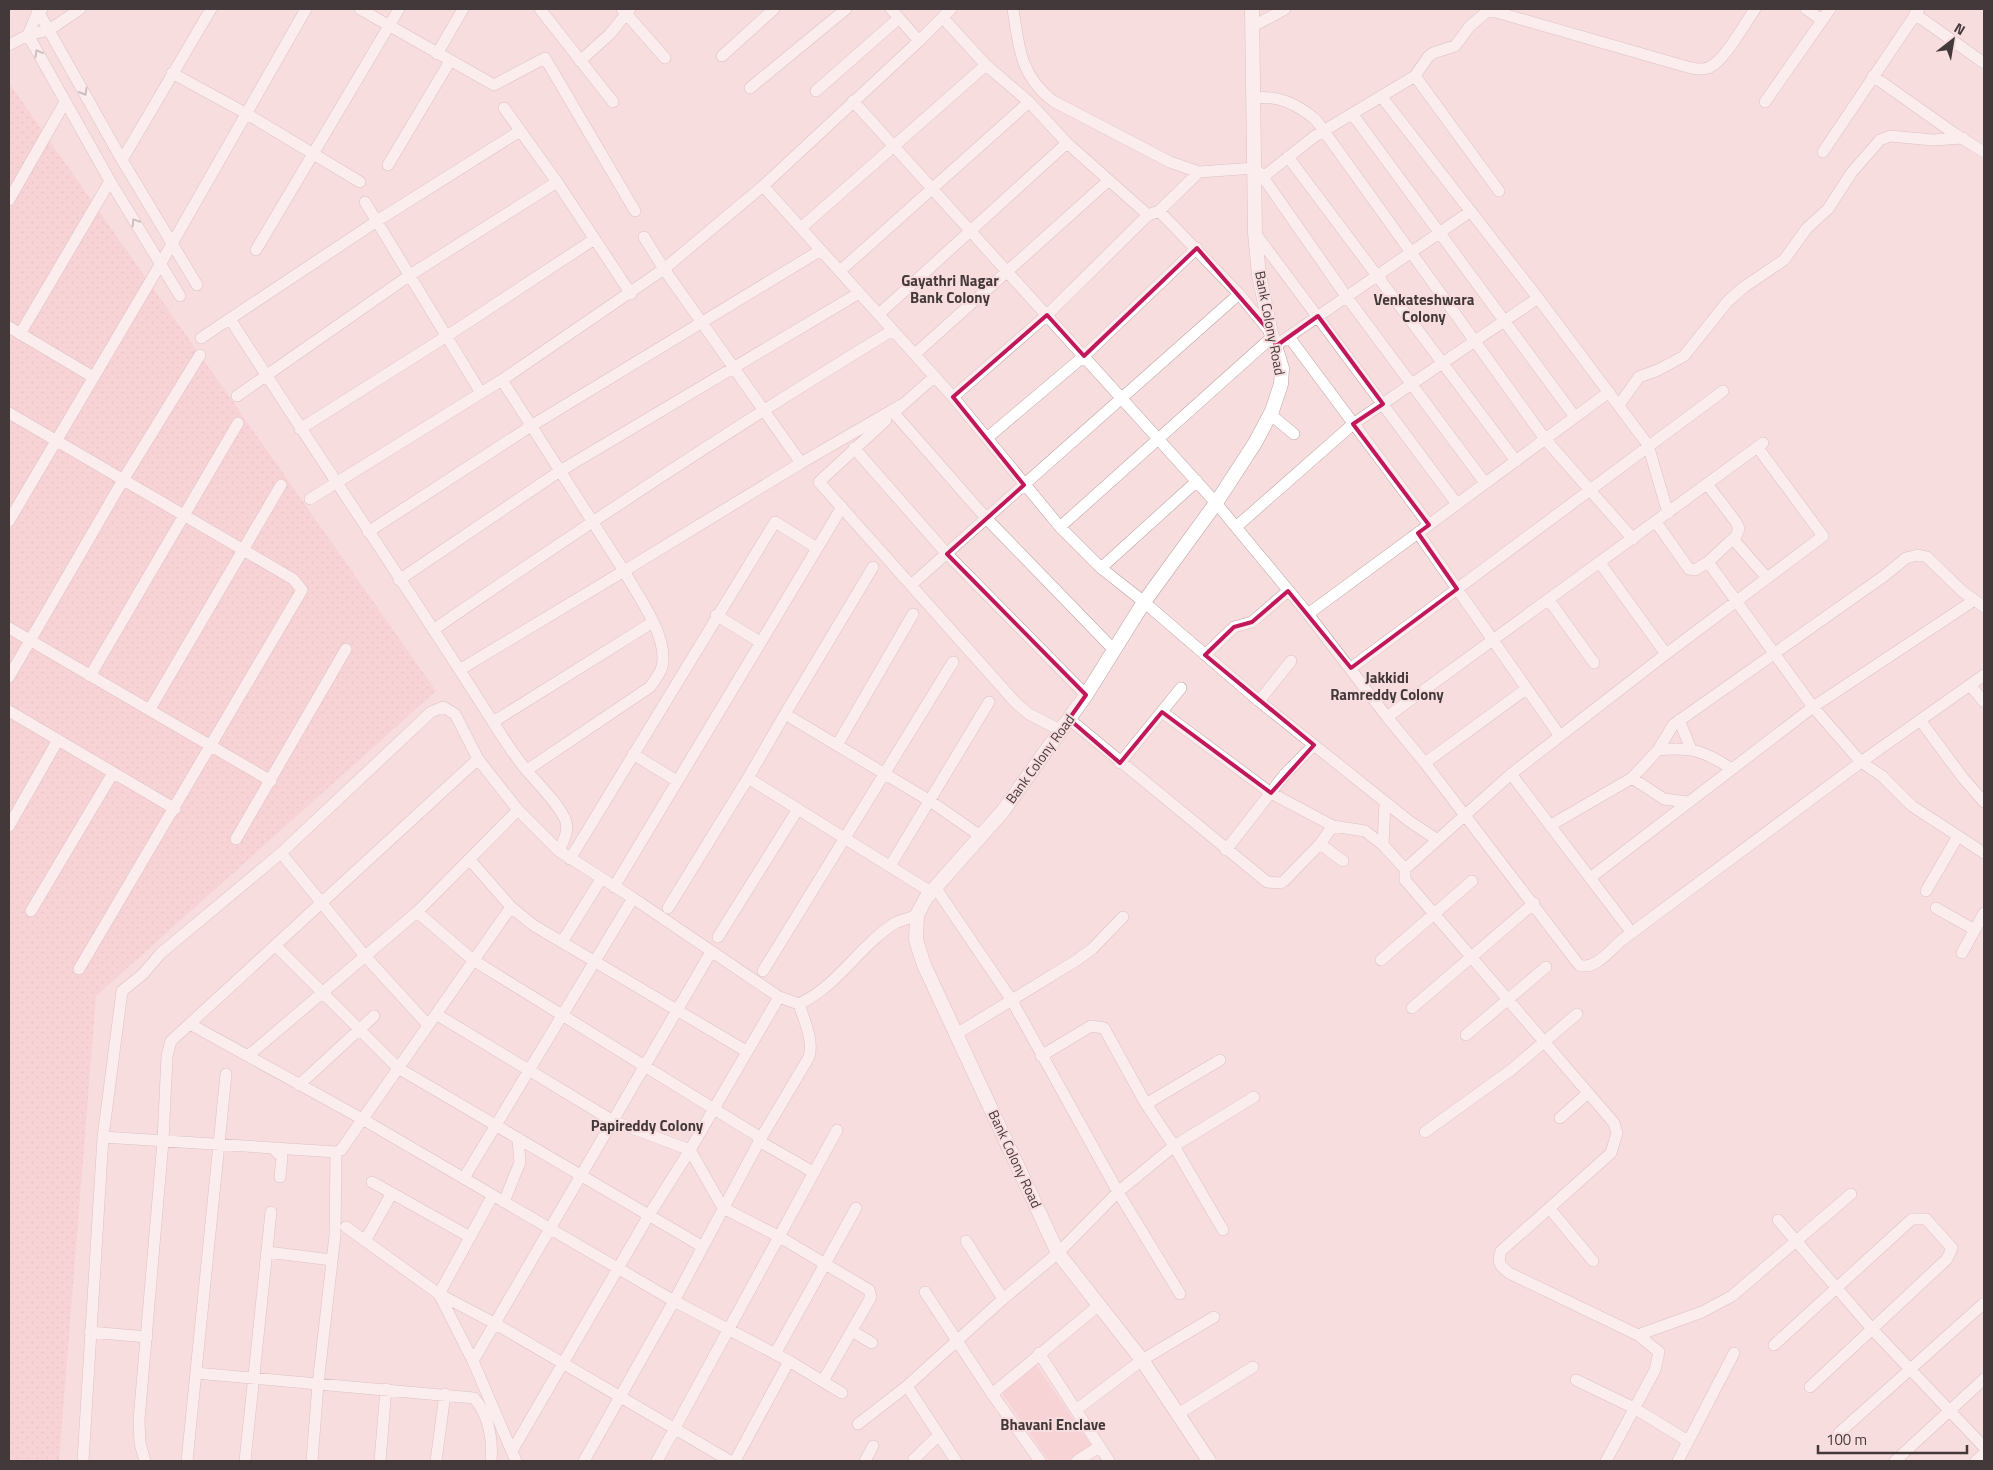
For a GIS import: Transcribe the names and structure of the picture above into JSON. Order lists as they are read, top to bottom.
{
  "streets": {
    "street": ["Bank Colony Road"]
  },
  "districts": [
    "Gayathri Nagar Bank Colony",
    "Venkateshwara Colony",
    "Jakkidi Ramreddy Colony",
    "Papireddy Colony",
    "Bhavani Enclave"
  ],
  "scale_bar": "100 m",
  "north": "top right"
}
